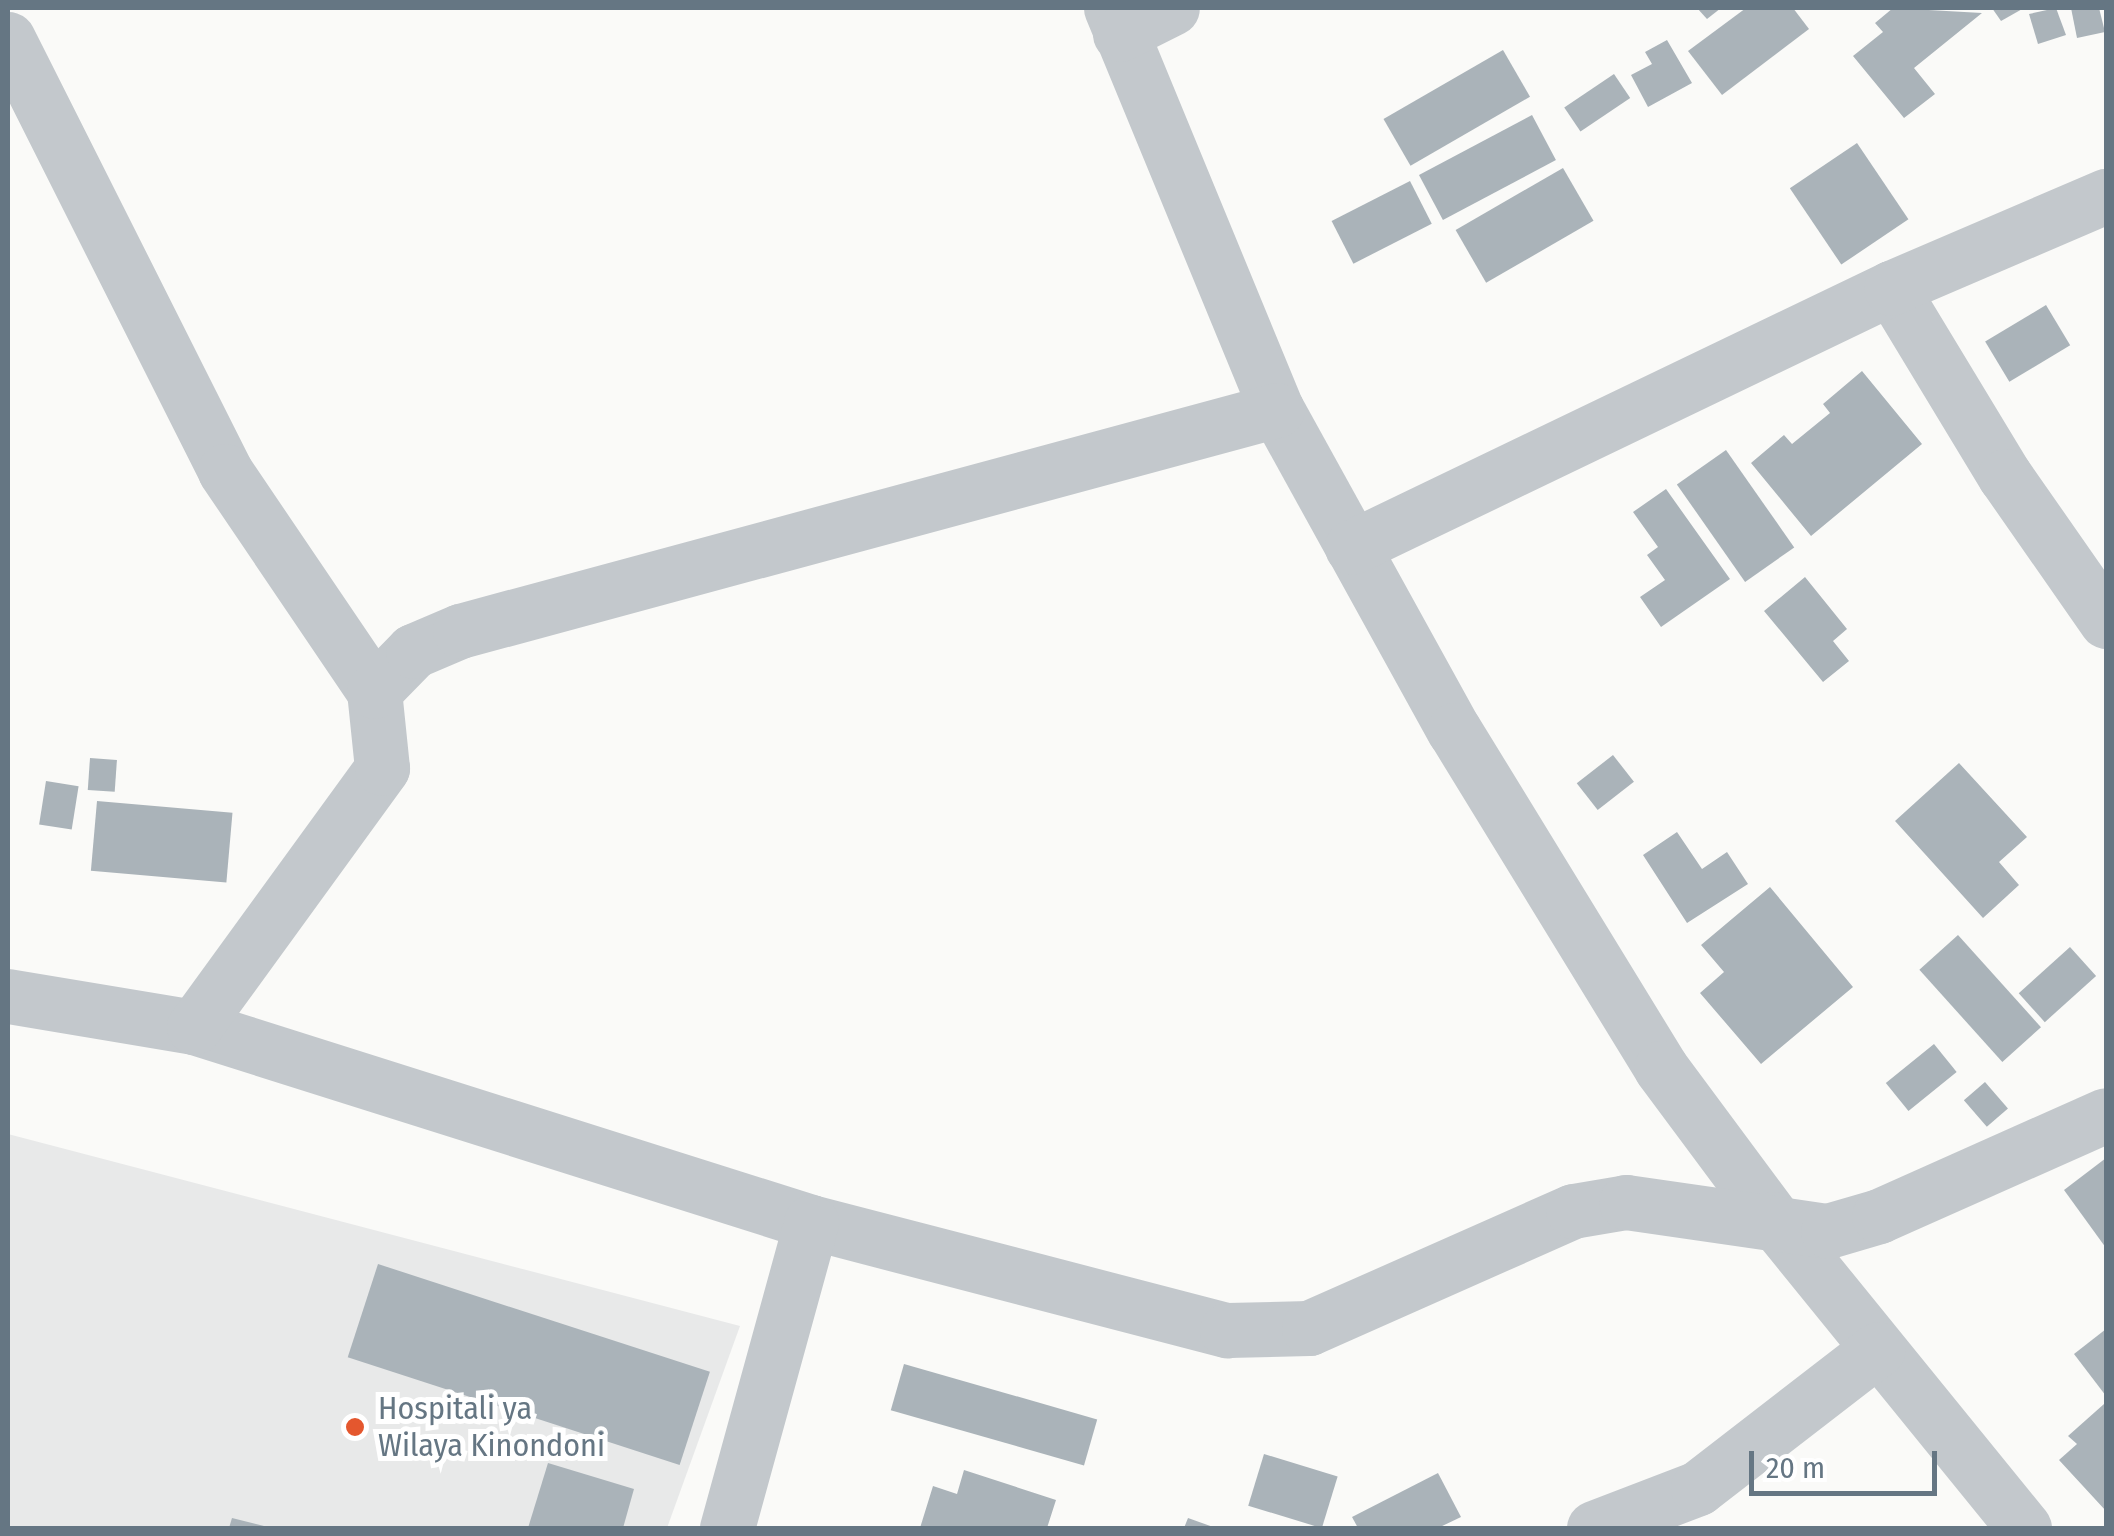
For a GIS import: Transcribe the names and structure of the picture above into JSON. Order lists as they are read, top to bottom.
{
  "places": ["Hospitali ya Wilaya Kinondoni"],
  "scale_bar": "20 m"
}
